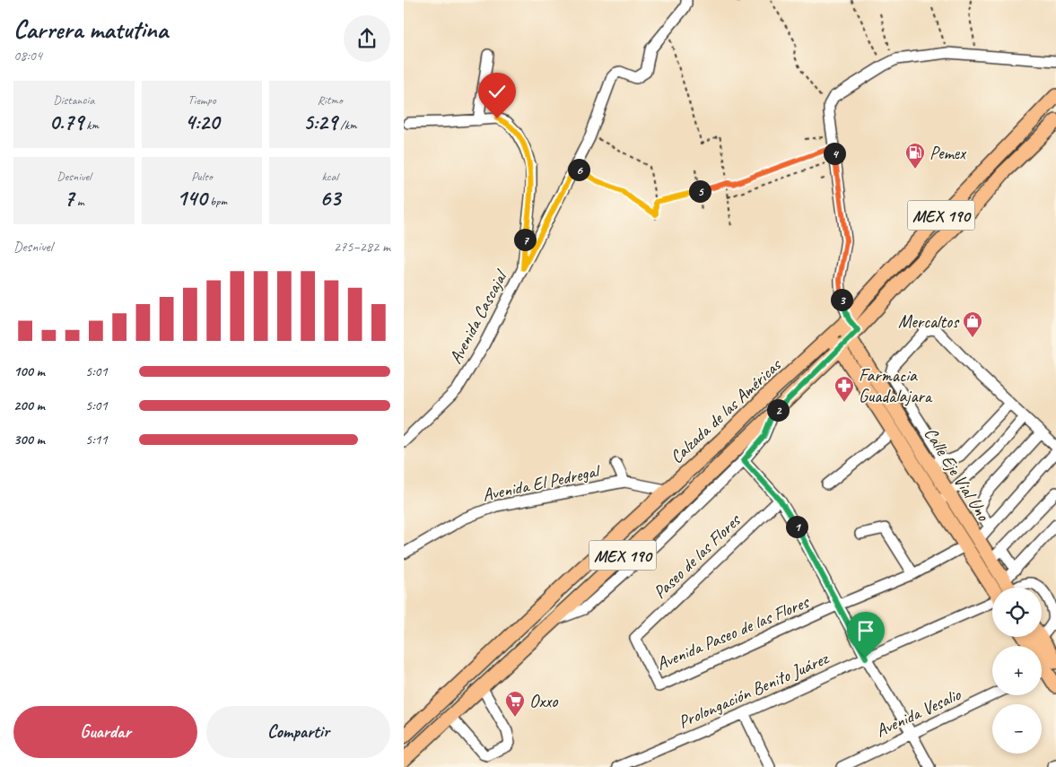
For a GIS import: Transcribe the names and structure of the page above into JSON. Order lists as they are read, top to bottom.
{
  "streets": {
    "main road": ["MEX 190", "Calzada de las Américas", "Calle Eje Vial Uno"],
    "street": [
      "Avenida Cascajal",
      "Avenida El Pedregal",
      "Paseo de las Flores",
      "Avenida Paseo de las Flores",
      "Prolongación Benito Juárez",
      "Avenida Vesalio"
    ]
  },
  "crossings": [
    ["Calzada de las Américas", "Calle Eje Vial Uno"],
    ["Calzada de las Américas", "Avenida El Pedregal"],
    ["Calle Eje Vial Uno", "Avenida Paseo de las Flores"],
    ["Paseo de las Flores", "Avenida Paseo de las Flores"]
  ],
  "places": {
    "fuel station": ["Pemex"],
    "shop": ["Mercaltos"],
    "pharmacy": ["Farmacia Guadalajara"],
    "supermarket": ["Oxxo"]
  },
  "page": {
    "heading": ["Carrera matutina", "08:04"],
    "stats": [
      ["Distancia", "0.79 km"],
      ["Tiempo", "4:20"],
      ["Ritmo", "5:29 /km"],
      ["Desnivel", "7 m"],
      ["Pulso", "140 bpm"],
      ["kcal", "63"]
    ],
    "pins": [
      "4",
      "6",
      "5",
      "7",
      "3",
      "2",
      "1"
    ],
    "chart": ["Desnivel", "275–282 m"],
    "list": [
      {
        "name": "100 m",
        "note": "5:01"
      },
      {
        "name": "200 m",
        "note": "5:01"
      },
      {
        "name": "300 m",
        "note": "5:11"
      }
    ],
    "map_buttons": ["+", "−"],
    "buttons": ["Guardar", "Compartir"]
  }
}
